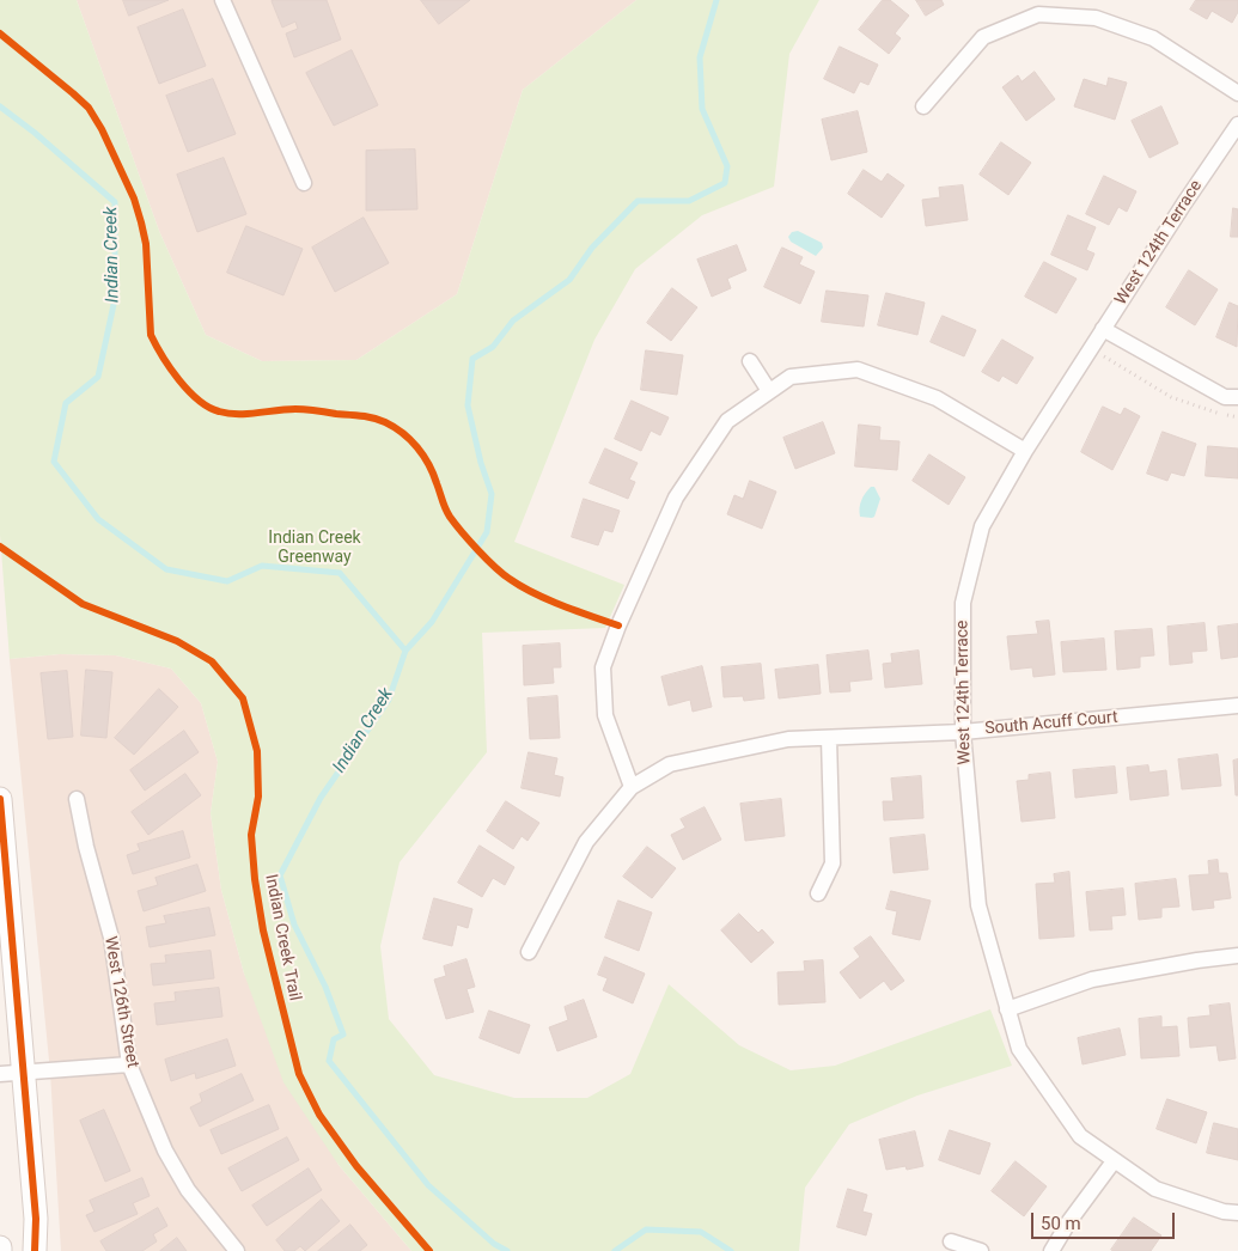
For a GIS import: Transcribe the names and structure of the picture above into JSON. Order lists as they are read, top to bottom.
{
  "streets": {
    "street": ["West 124th Terrace", "South Acuff Court", "West 126th Street"],
    "cycle path": ["Indian Creek Trail"]
  },
  "crossings": [
    ["West 124th Terrace", "South Acuff Court"]
  ],
  "water": ["Indian Creek"],
  "parks": ["Indian Creek Greenway"],
  "scale_bar": "50 m"
}
